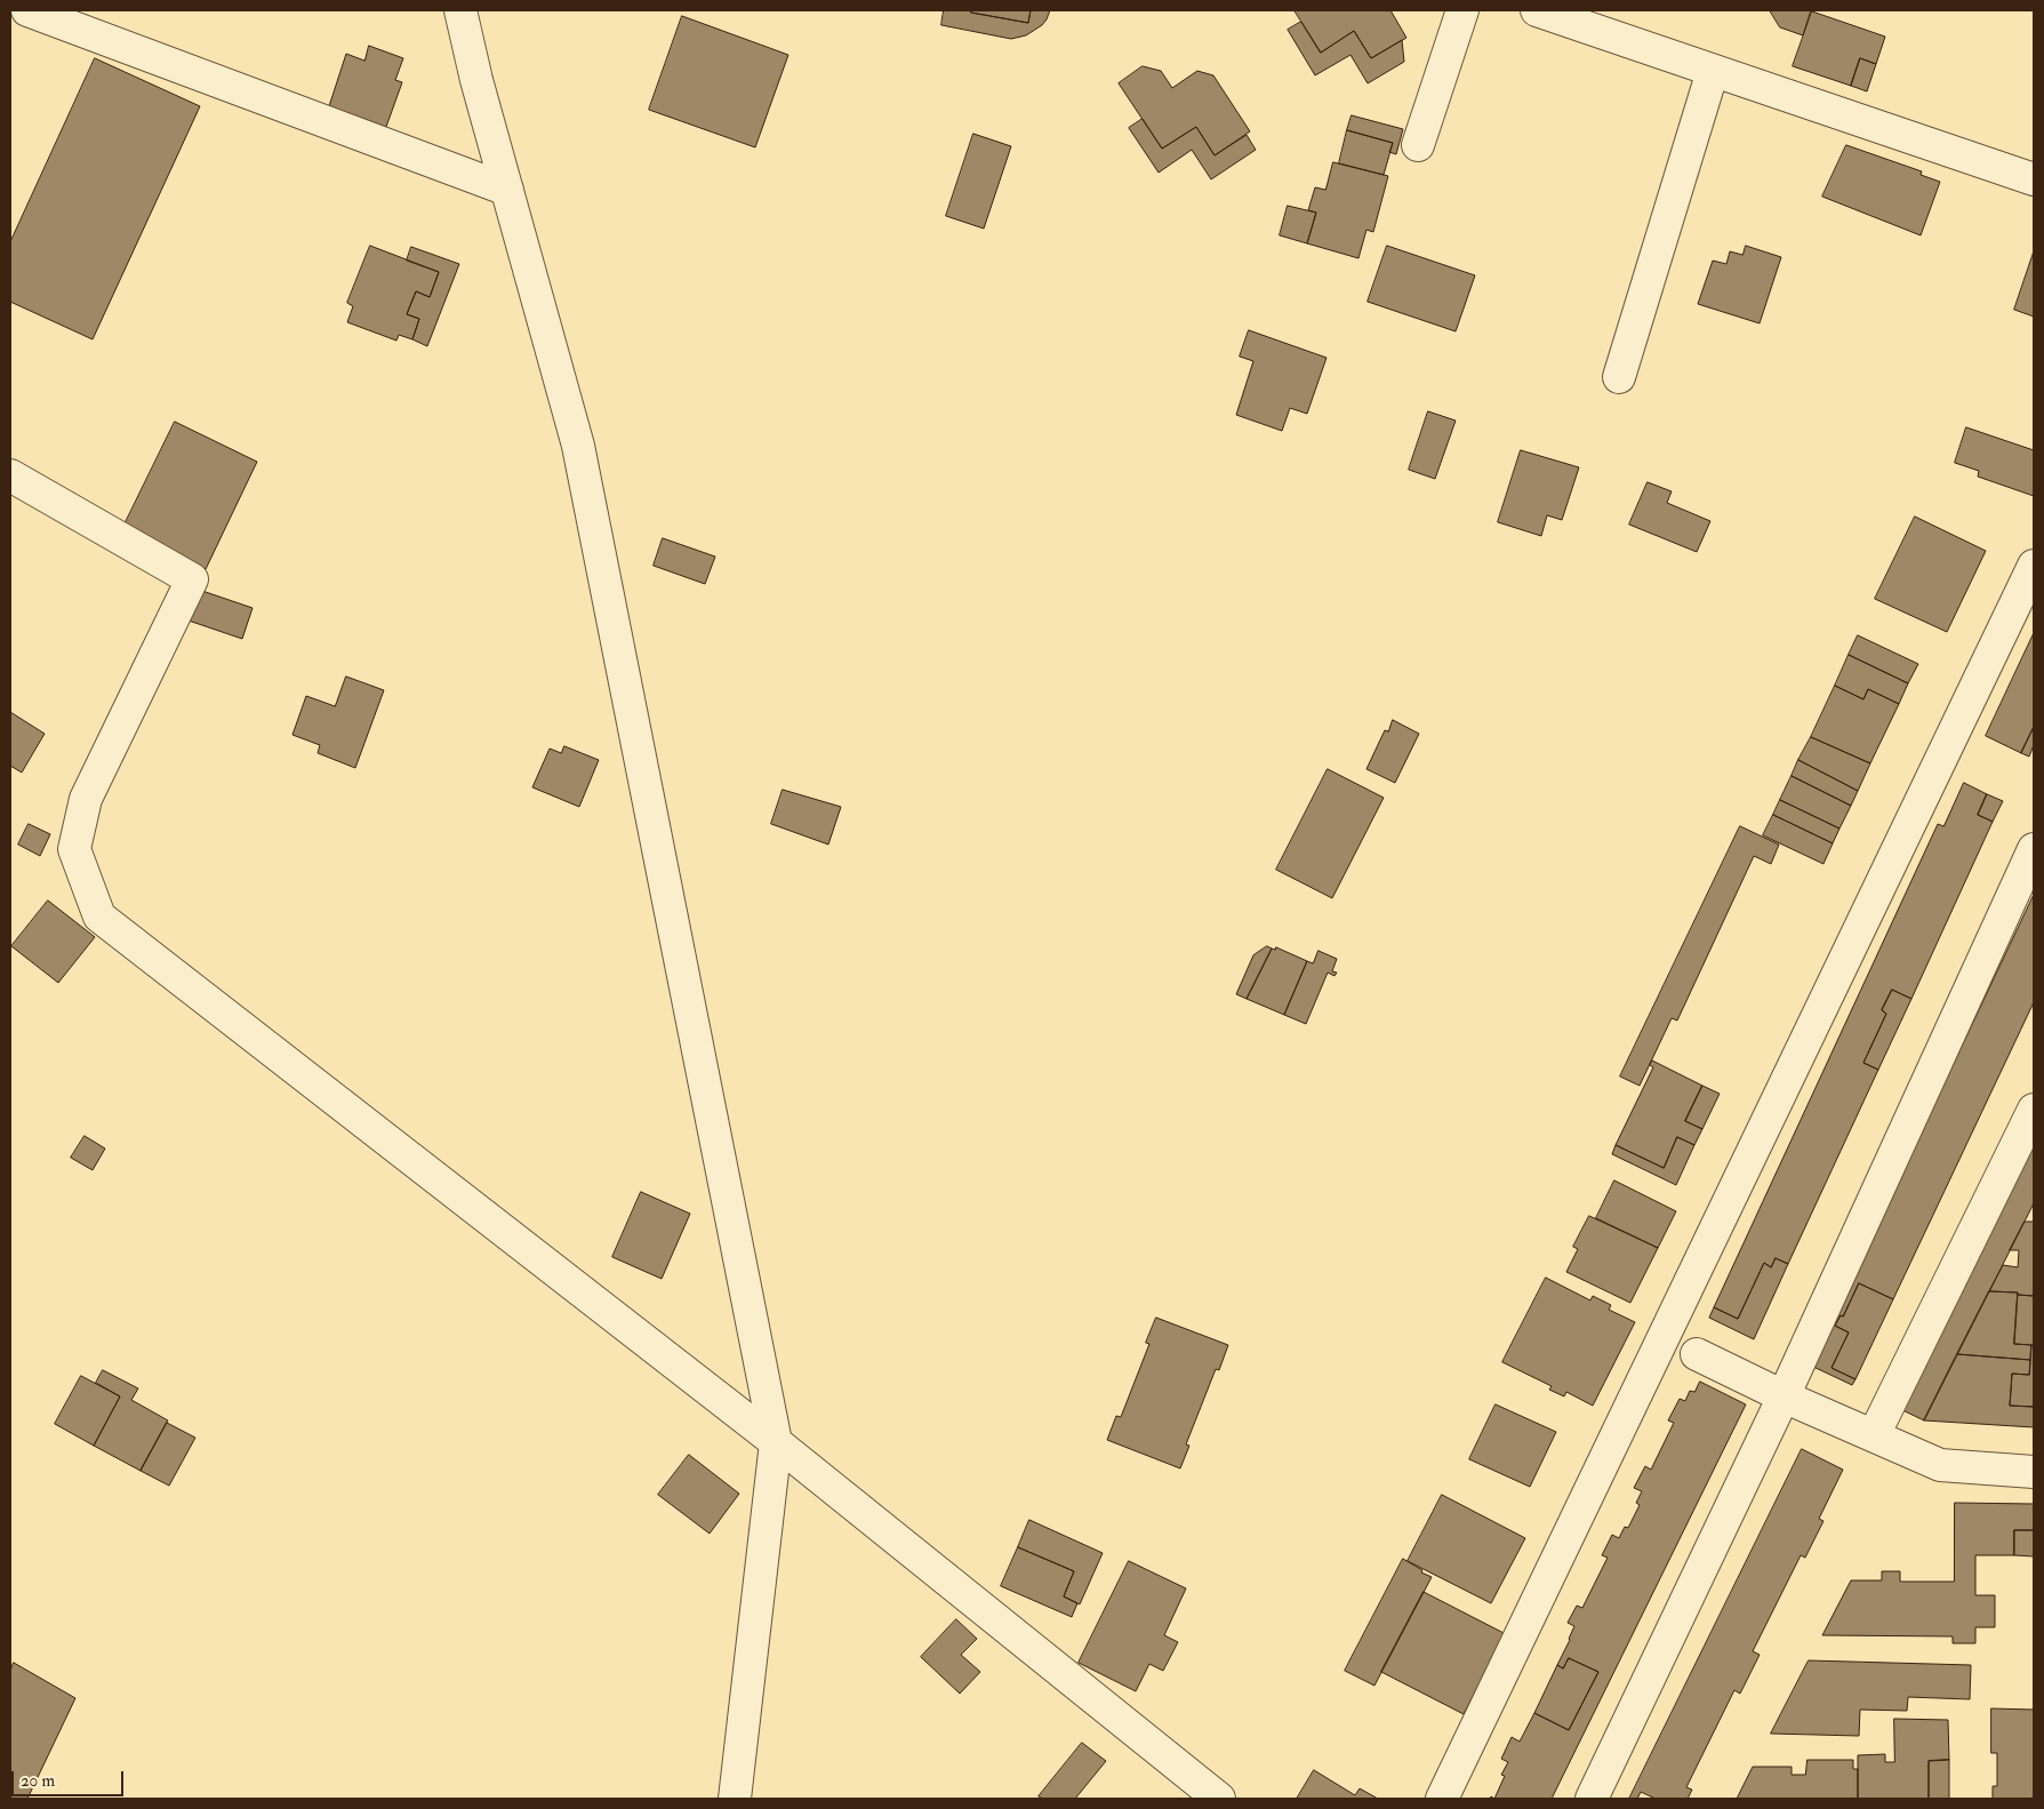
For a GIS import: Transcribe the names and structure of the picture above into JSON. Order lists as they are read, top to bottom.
{
  "scale_bar": "20 m"
}
